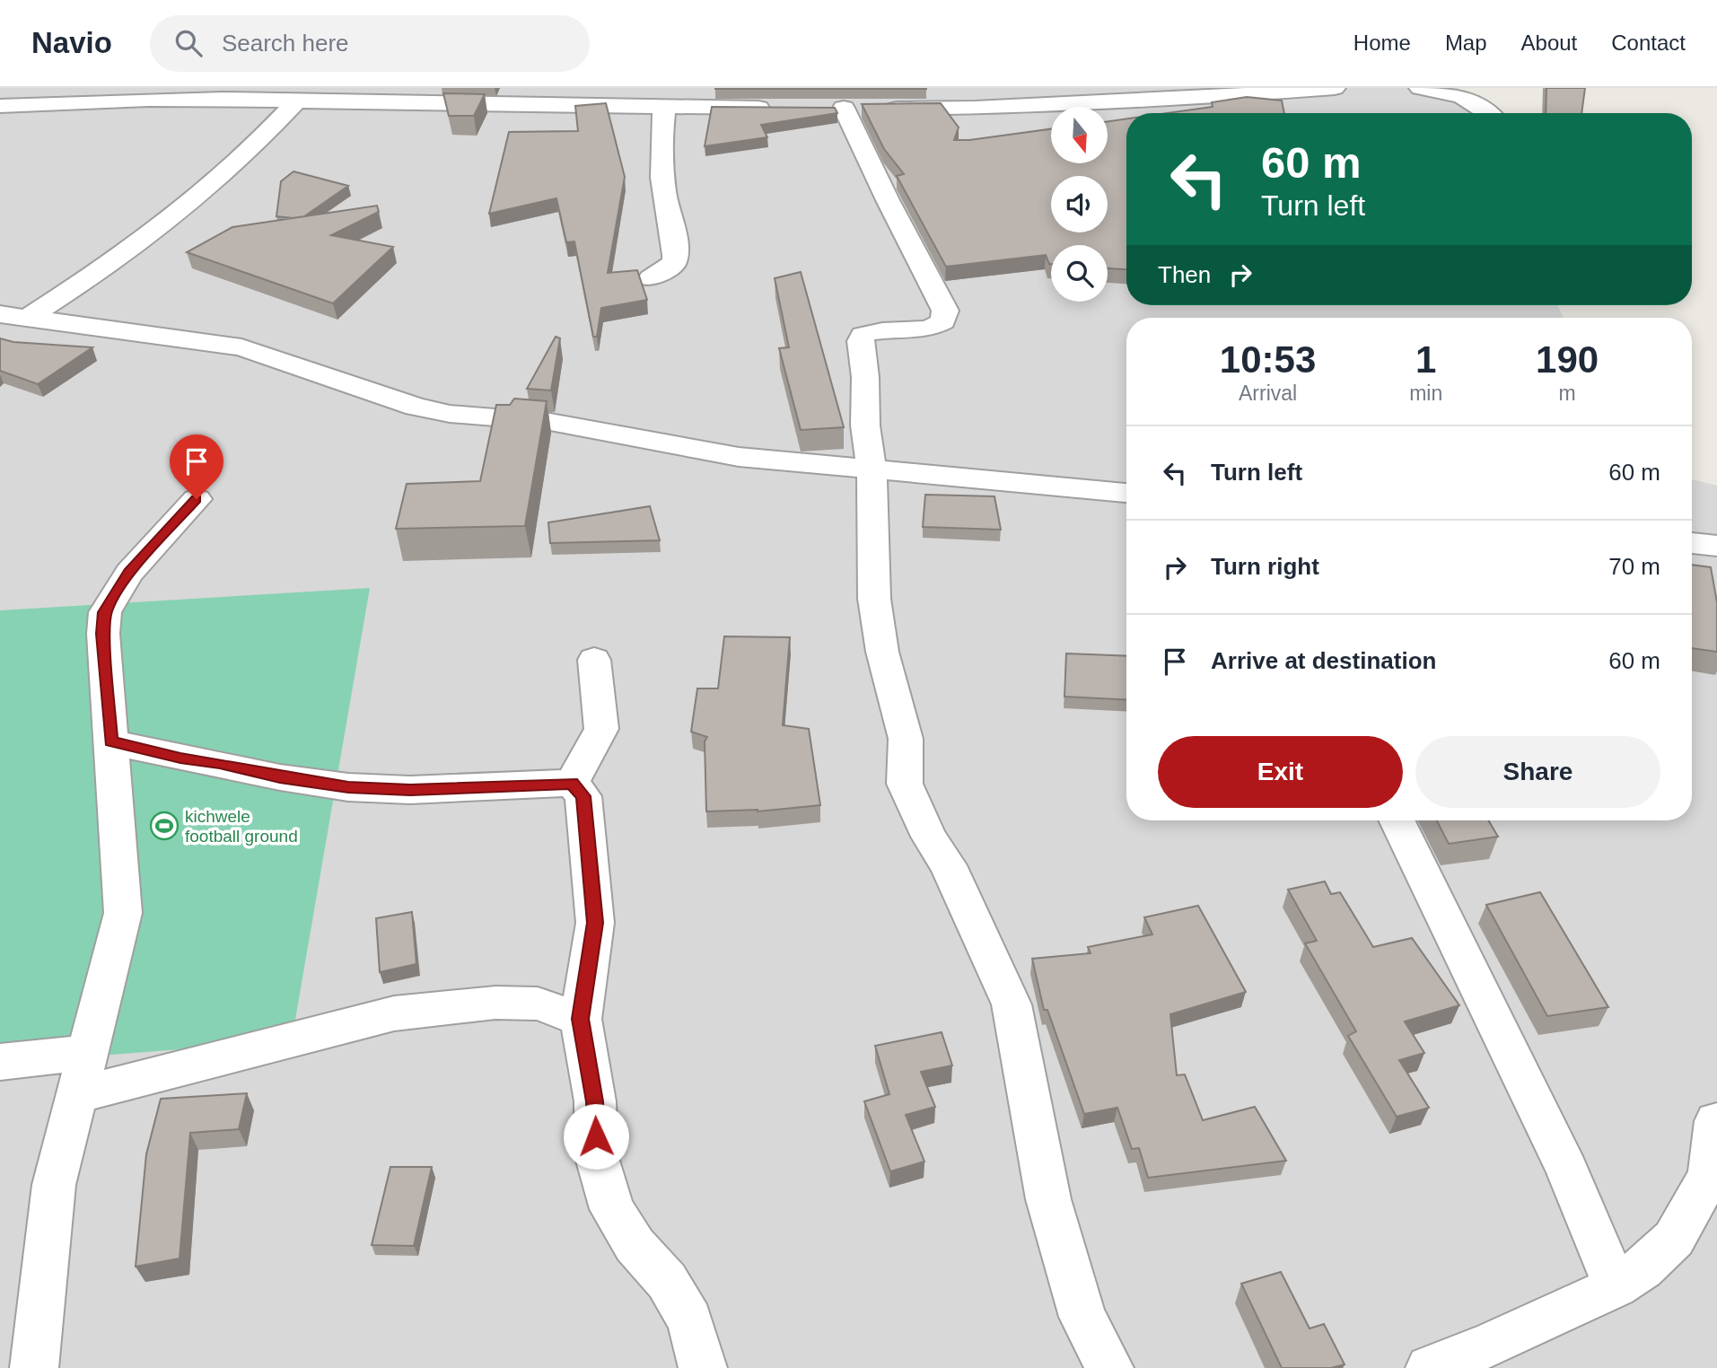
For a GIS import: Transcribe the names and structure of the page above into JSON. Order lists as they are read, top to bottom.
{
  "places": {
    "sports": ["kichwele football ground"]
  },
  "north": "bottom",
  "page": {
    "header": "Navio",
    "search": "Search here",
    "nav": [
      "Home",
      "Map",
      "About",
      "Contact"
    ],
    "turn": ["60 m", "Turn left"],
    "then": "Then",
    "eta": [
      "10:53",
      "Arrival",
      "1",
      "min",
      "190",
      "m"
    ],
    "list": [
      {
        "name": "Turn left",
        "value": "60 m"
      },
      {
        "name": "Turn right",
        "value": "70 m"
      },
      {
        "name": "Arrive at destination",
        "value": "60 m"
      }
    ],
    "buttons": ["Exit", "Share"]
  }
}
